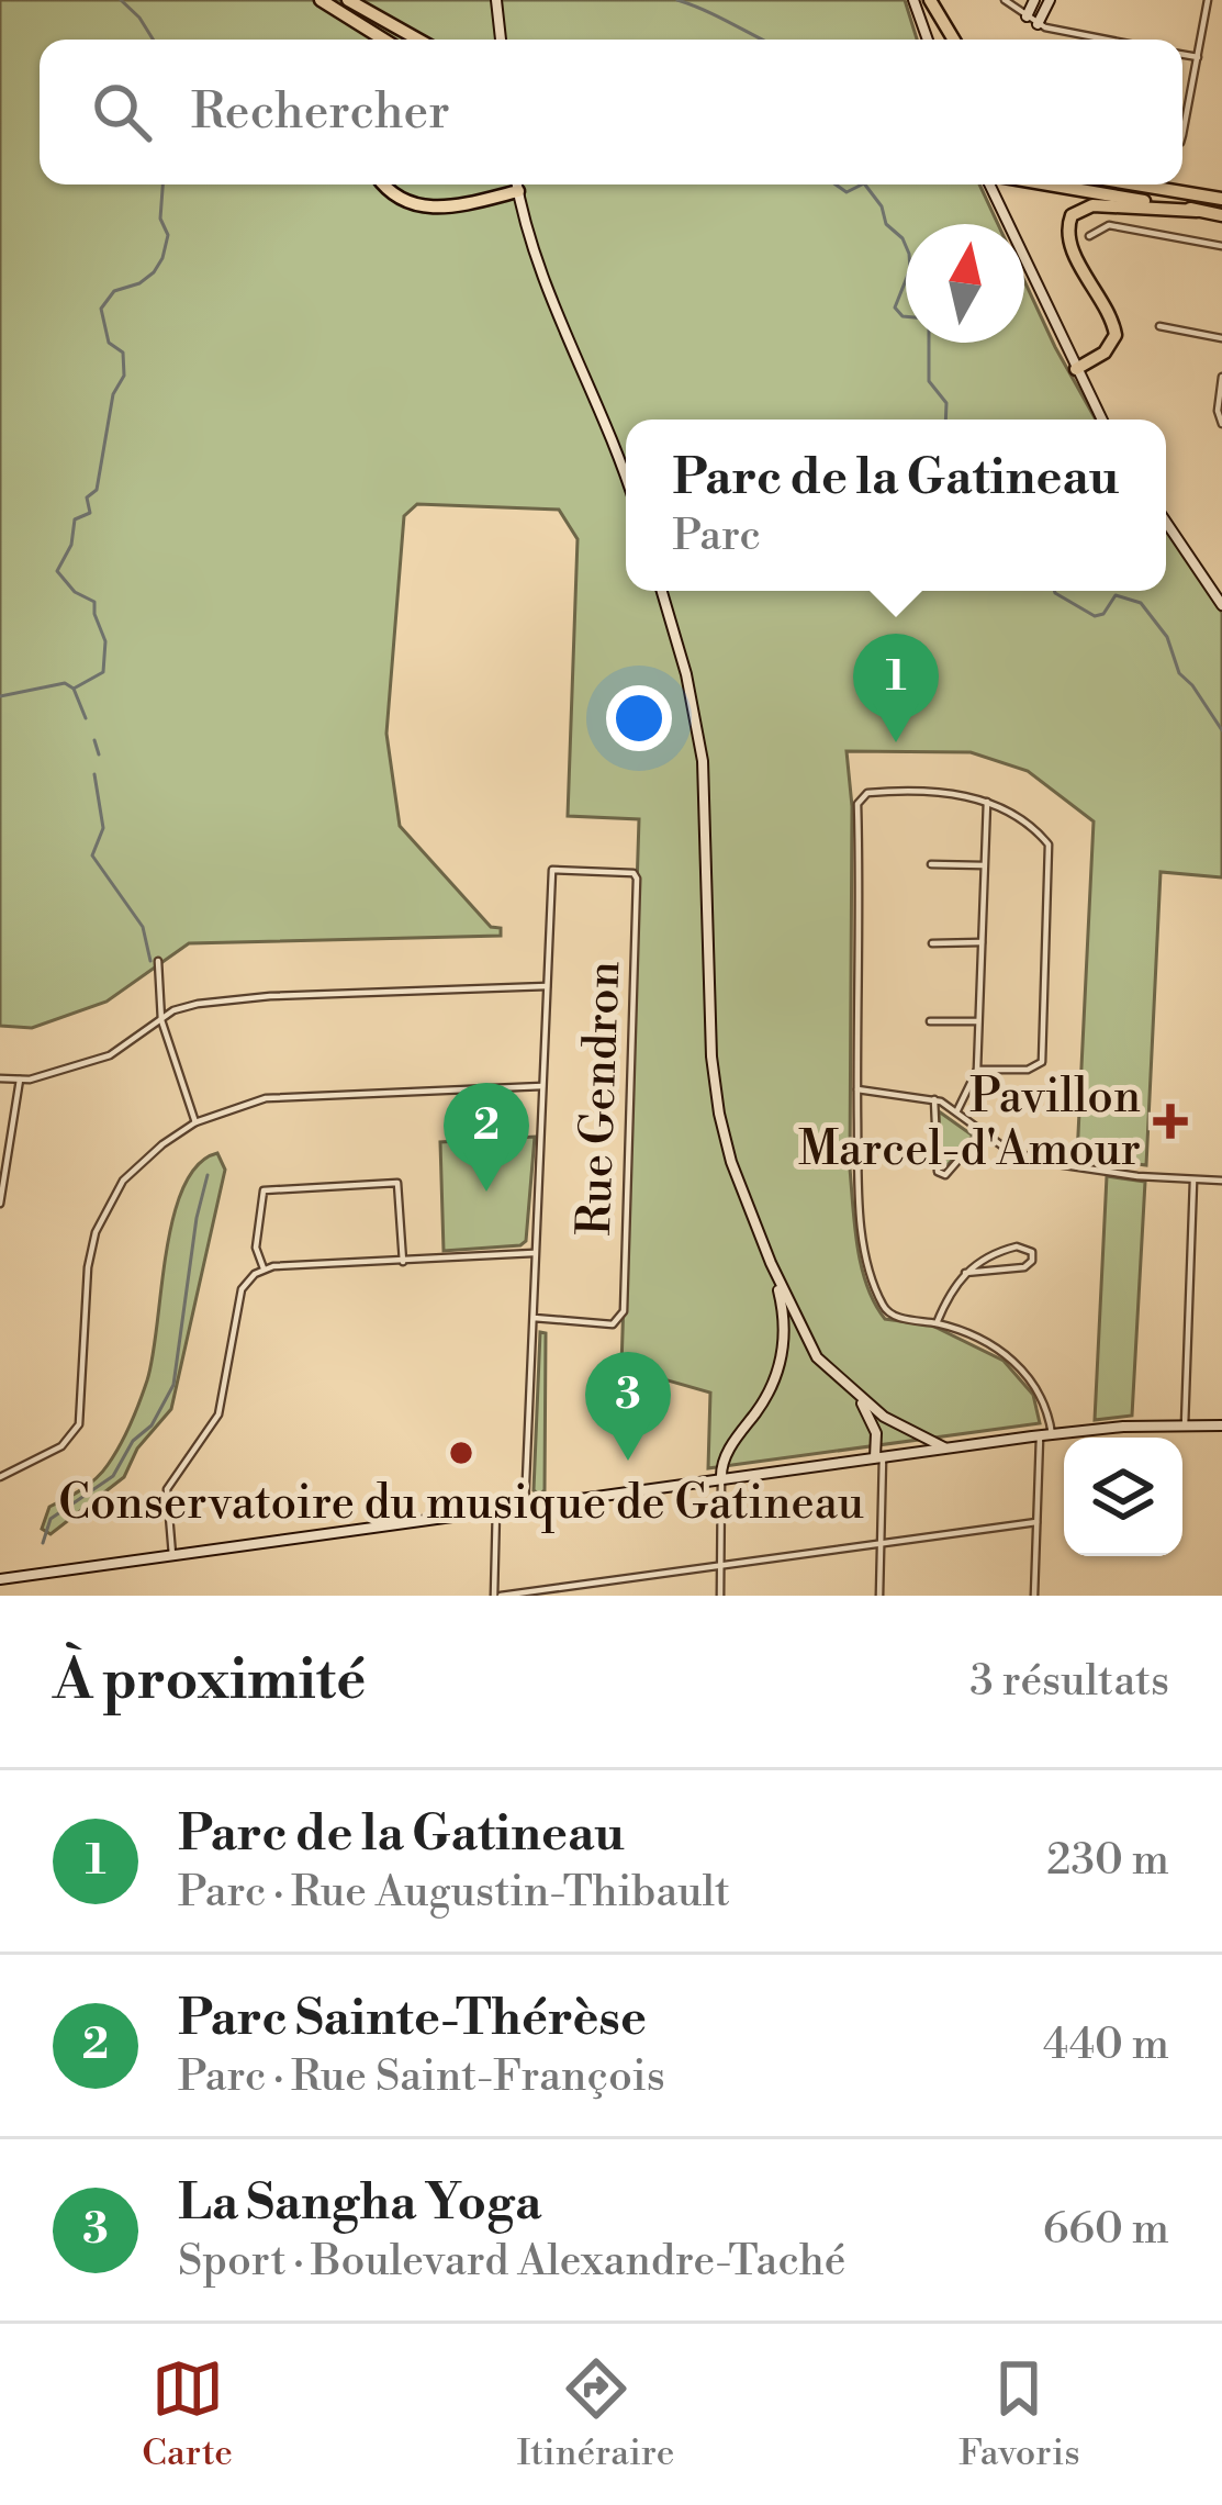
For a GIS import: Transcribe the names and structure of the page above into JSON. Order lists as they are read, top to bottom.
{
  "streets": {
    "street": ["Rue Gendron"]
  },
  "places": {
    "health": ["Pavillon Marcel-d'Amour"],
    "other": ["Conservatoire du musique de Gatineau"]
  },
  "north": "top",
  "page": {
    "search": "Rechercher",
    "popup": ["Parc de la Gatineau", "Parc"],
    "pins": ["1", "2", "3"],
    "heading": ["À proximité", "3 résultats"],
    "list": [
      {
        "mark": "1",
        "name": "Parc de la Gatineau",
        "note": "Parc · Rue Augustin-Thibault",
        "value": "230 m"
      },
      {
        "mark": "2",
        "name": "Parc Sainte-Thérèse",
        "note": "Parc · Rue Saint-François",
        "value": "440 m"
      },
      {
        "mark": "3",
        "name": "La Sangha Yoga",
        "note": "Sport · Boulevard Alexandre-Taché",
        "value": "660 m"
      }
    ],
    "nav": ["Carte", "Itinéraire", "Favoris"]
  }
}
